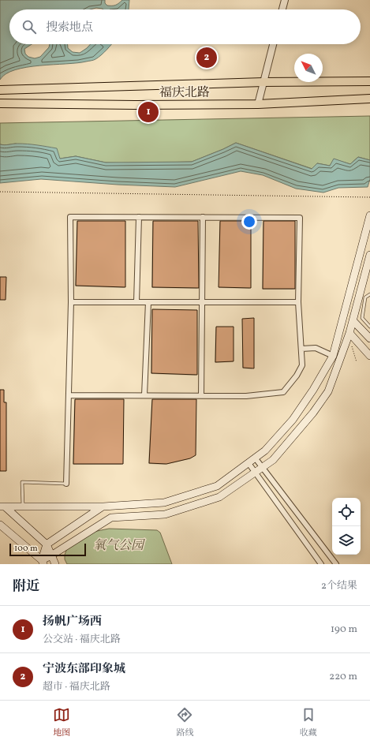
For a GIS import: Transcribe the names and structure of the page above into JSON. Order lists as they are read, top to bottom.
{
  "streets": {
    "main road": ["福庆北路"]
  },
  "parks": ["氧气公园"],
  "scale_bar": "100 m",
  "north": "top left",
  "page": {
    "search": "搜索地点",
    "pins": ["2", "1"],
    "scale": "100 m",
    "heading": ["附近", "2个结果"],
    "list": [
      {
        "mark": "1",
        "name": "扬帆广场西",
        "note": "公交站 · 福庆北路",
        "value": "190 m"
      },
      {
        "mark": "2",
        "name": "宁波东部印象城",
        "note": "超市 · 福庆北路",
        "value": "220 m"
      }
    ],
    "nav": ["地图", "路线", "收藏"]
  }
}
